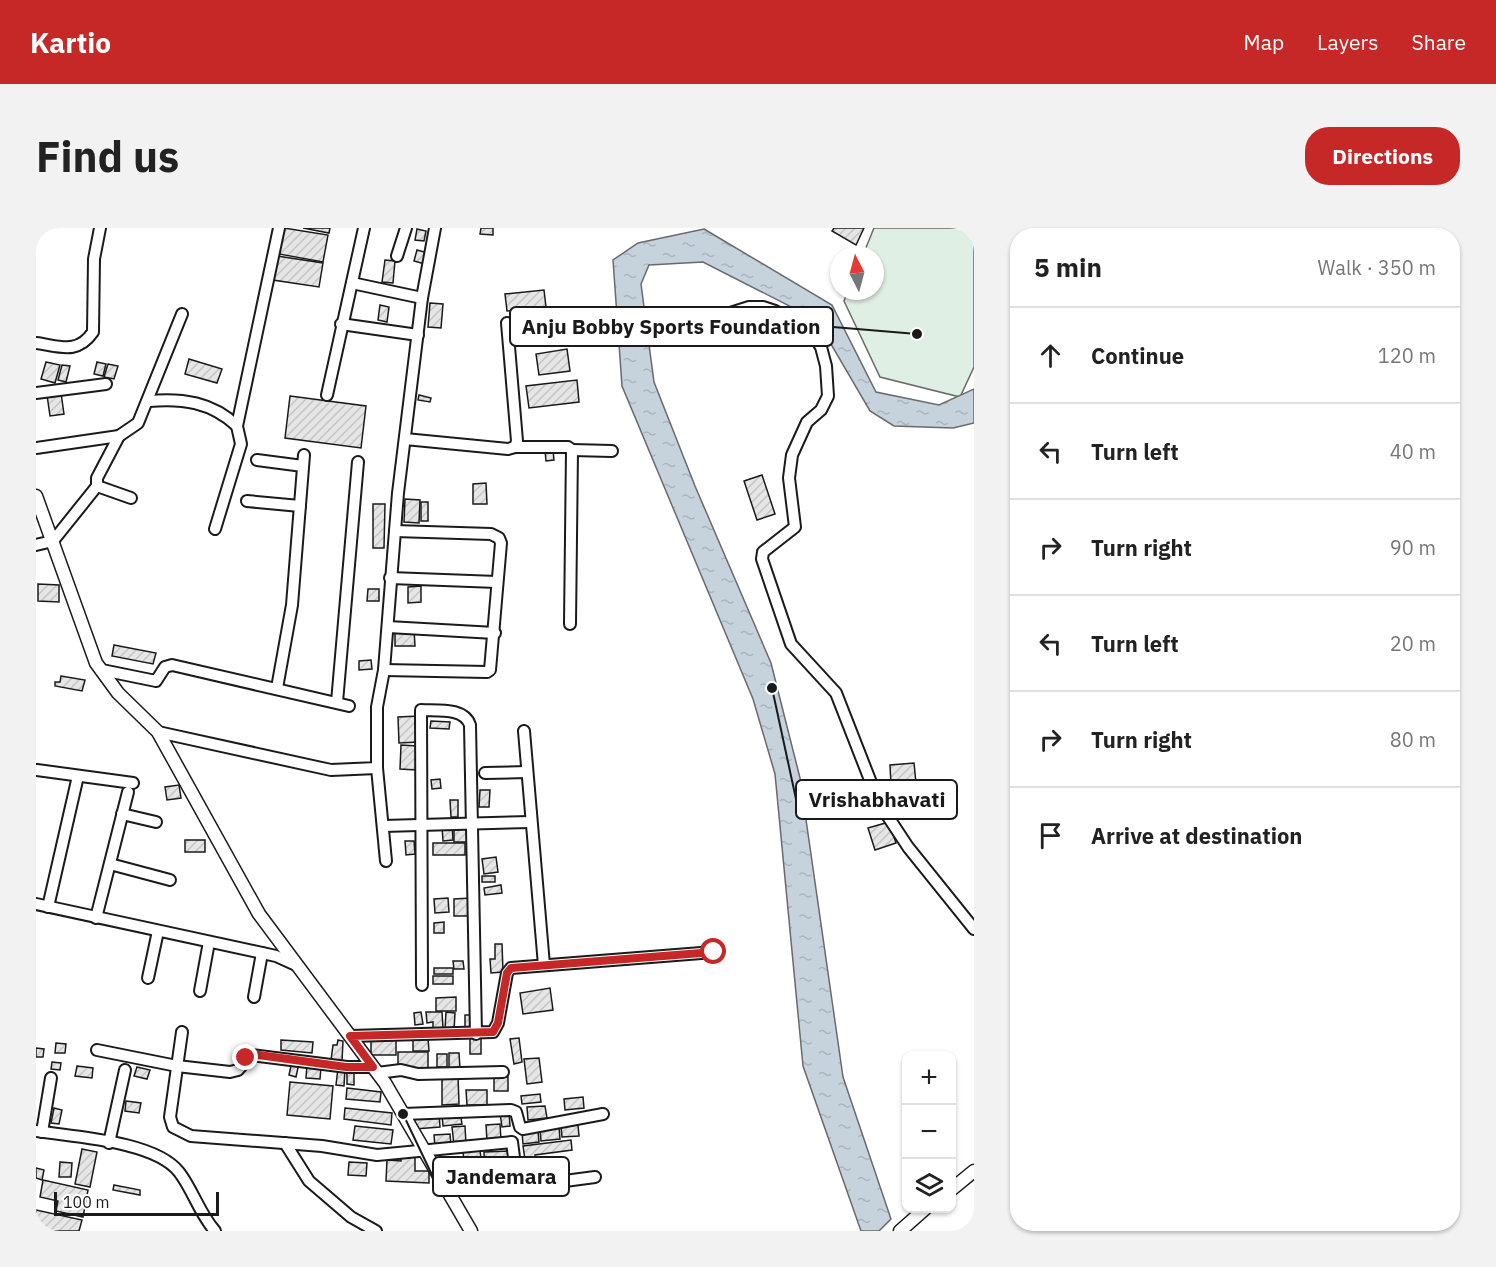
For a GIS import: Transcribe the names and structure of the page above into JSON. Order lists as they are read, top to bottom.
{
  "places": ["Anju Bobby Sports Foundation", "Vrishabhavati", "Jandemara"],
  "scale_bar": "100 m",
  "north": "top",
  "page": {
    "header": "Kartio",
    "nav": ["Map", "Layers", "Share"],
    "buttons": "Directions",
    "title": "Find us",
    "heading": ["5 min", "Walk · 350 m"],
    "list": [
      ["Continue", "120 m"],
      ["Turn left", "40 m"],
      ["Turn right", "90 m"],
      ["Turn left", "20 m"],
      ["Turn right", "80 m"],
      "Arrive at destination"
    ],
    "map_buttons": ["+", "−"],
    "scale": "100 m"
  }
}
